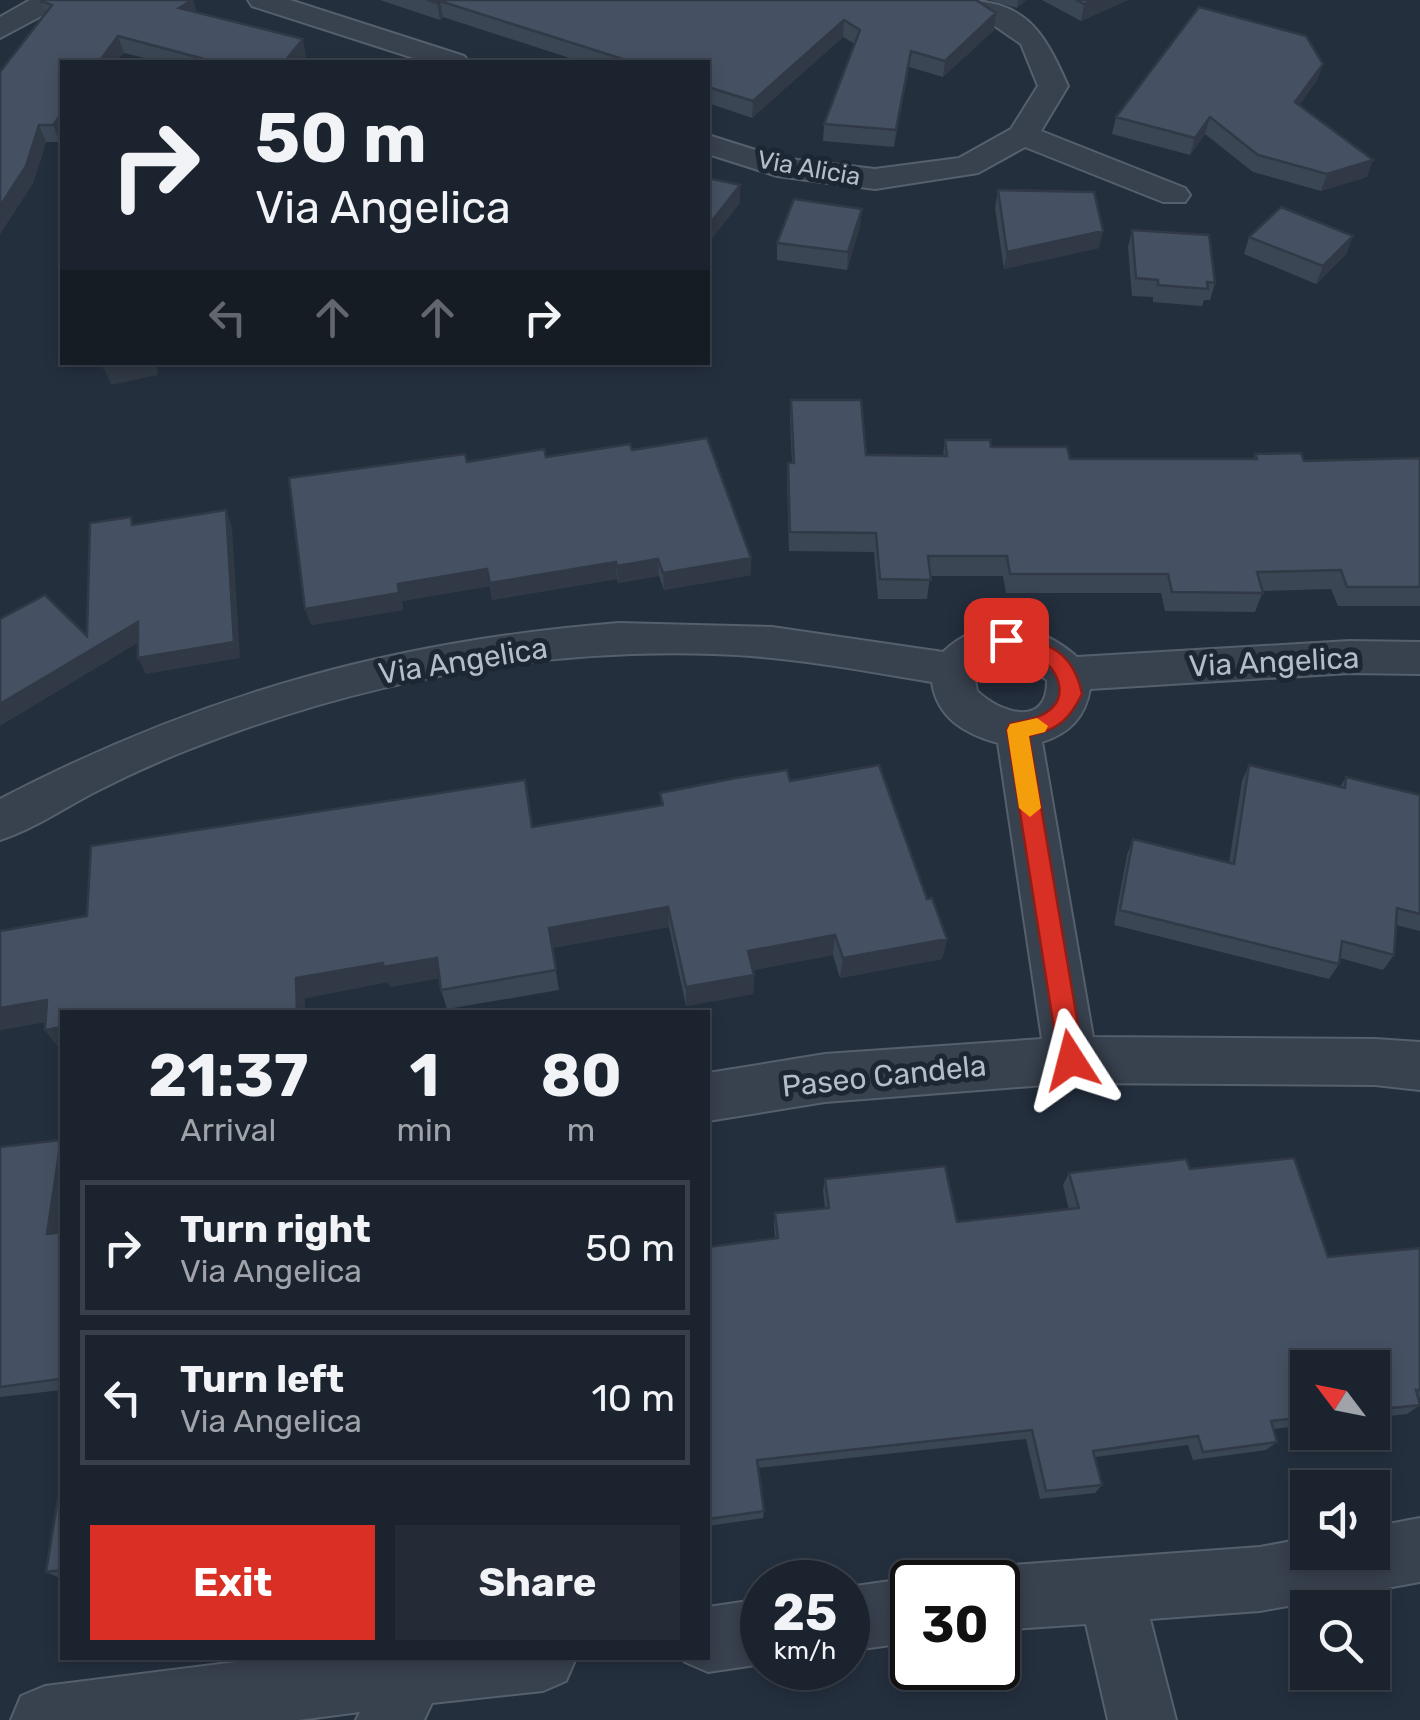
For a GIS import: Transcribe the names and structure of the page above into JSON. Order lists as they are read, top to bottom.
{
  "streets": {
    "street": ["Via Alicia", "Via Angelica", "Paseo Candela"]
  },
  "north": "top left",
  "page": {
    "turn": ["50 m", "Via Angelica"],
    "eta": [
      "21:37",
      "Arrival",
      "1",
      "min",
      "80",
      "m"
    ],
    "list": [
      {
        "name": "Turn right",
        "note": "Via Angelica",
        "value": "50 m"
      },
      {
        "name": "Turn left",
        "note": "Via Angelica",
        "value": "10 m"
      }
    ],
    "buttons": ["Exit", "Share"],
    "speed": "25 km/h",
    "limit": "30"
  }
}
